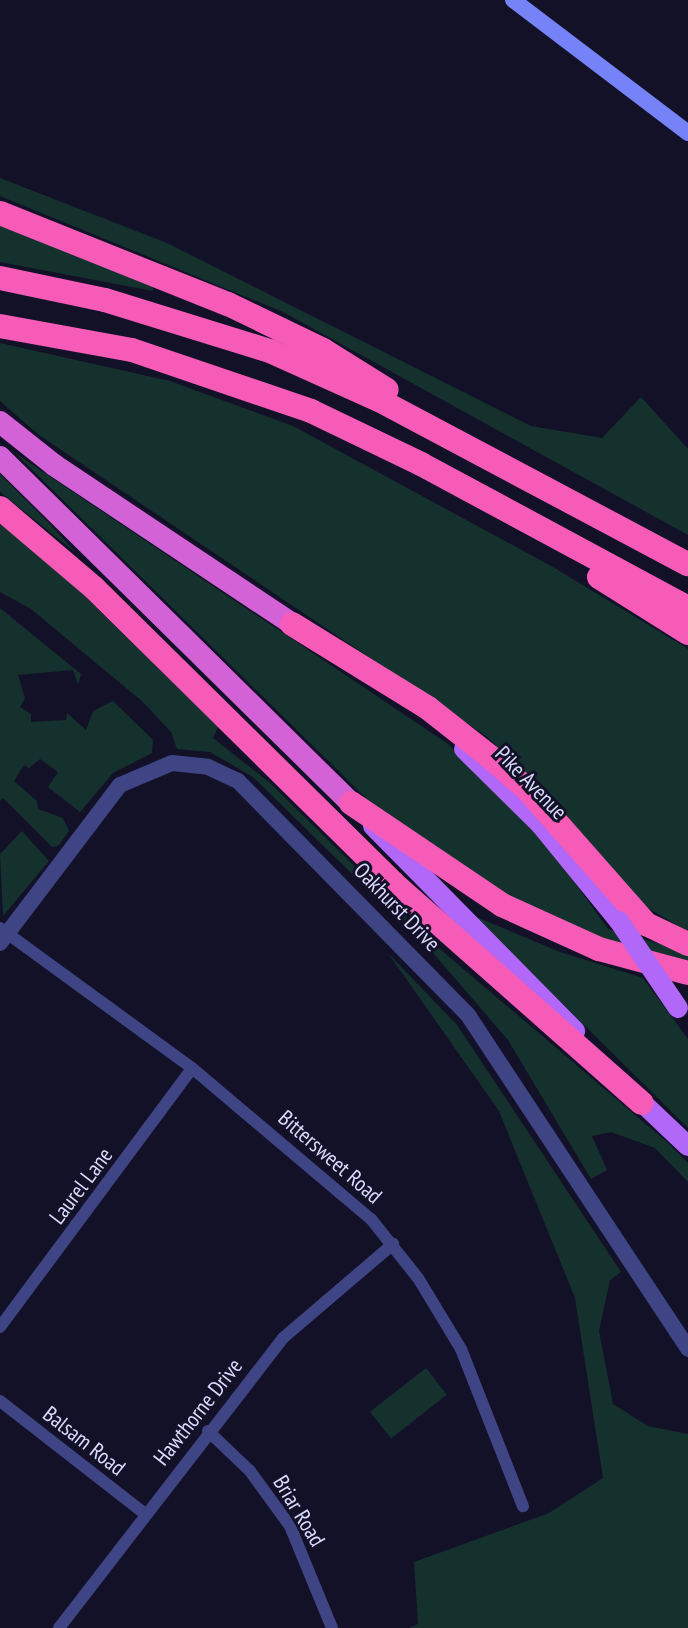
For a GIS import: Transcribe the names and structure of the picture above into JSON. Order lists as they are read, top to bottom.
{
  "streets": {
    "main road": ["Pike Avenue"],
    "street": [
      "Oakhurst Drive",
      "Bittersweet Road",
      "Laurel Lane",
      "Hawthorne Drive",
      "Balsam Road",
      "Briar Road"
    ]
  },
  "crossings": [
    ["Oakhurst Drive", "Bittersweet Road"],
    ["Bittersweet Road", "Laurel Lane"],
    ["Bittersweet Road", "Hawthorne Drive"],
    ["Hawthorne Drive", "Balsam Road"],
    ["Hawthorne Drive", "Briar Road"]
  ]
}
